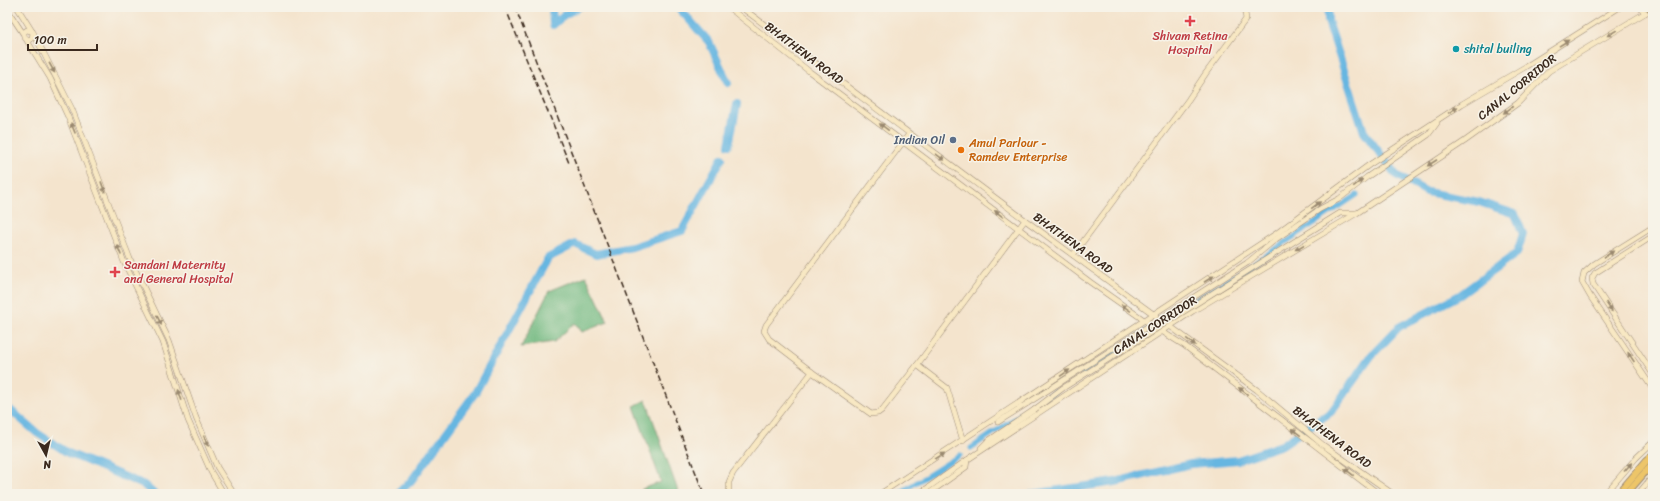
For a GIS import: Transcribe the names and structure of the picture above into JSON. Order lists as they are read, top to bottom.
{
  "streets": {
    "main road": ["BHATHENA ROAD", "CANAL CORRIDOR"]
  },
  "crossings": [
    ["BHATHENA ROAD", "CANAL CORRIDOR"]
  ],
  "places": {
    "health": ["Shivam Retina Hospital", "Samdani Maternity and General Hospital"],
    "other": ["shital builing", "Indian Oil", "Amul Parlour - Ramdev Enterprise"]
  },
  "scale_bar": "100 m",
  "north": "bottom"
}
